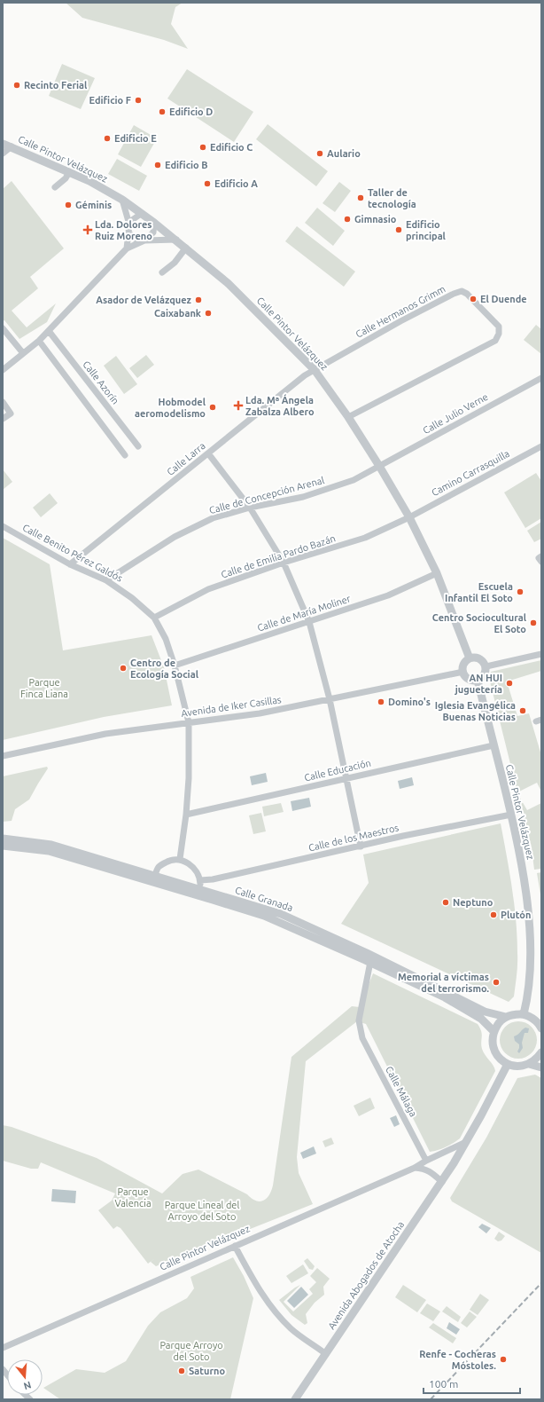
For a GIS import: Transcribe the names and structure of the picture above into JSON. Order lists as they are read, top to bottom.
{
  "streets": {
    "street": [
      "Calle Pintor Velázquez",
      "Calle Hermanos Grimm",
      "Calle Azorín",
      "Calle Julio Verne",
      "Calle Larra",
      "Camino Carrasquilla",
      "Calle de Concepción Arenal",
      "Calle Benito Pérez Galdós",
      "Calle de Emilia Pardo Bazán",
      "Calle de María Moliner",
      "Avenida de Iker Casillas",
      "Calle Educación",
      "Calle de los Maestros",
      "Calle Granada",
      "Calle Málaga",
      "Avenida Abogados de Atocha"
    ]
  },
  "crossings": [
    ["Calle Pintor Velázquez", "Calle Hermanos Grimm"],
    ["Calle Pintor Velázquez", "Calle Julio Verne"],
    ["Calle Pintor Velázquez", "Calle Larra"],
    ["Calle Pintor Velázquez", "Camino Carrasquilla"],
    ["Calle Pintor Velázquez", "Calle de Concepción Arenal"],
    ["Calle Pintor Velázquez", "Calle de Emilia Pardo Bazán"],
    ["Calle Pintor Velázquez", "Calle de María Moliner"],
    ["Calle Pintor Velázquez", "Avenida de Iker Casillas"],
    ["Calle Pintor Velázquez", "Calle Educación"],
    ["Calle Pintor Velázquez", "Calle de los Maestros"],
    ["Calle Pintor Velázquez", "Calle Málaga"],
    ["Calle Pintor Velázquez", "Avenida Abogados de Atocha"],
    ["Calle Hermanos Grimm", "Calle Larra"],
    ["Calle Julio Verne", "Calle de Concepción Arenal"],
    ["Calle Larra", "Calle Benito Pérez Galdós"],
    ["Camino Carrasquilla", "Calle de Emilia Pardo Bazán"],
    ["Calle de Concepción Arenal", "Calle Benito Pérez Galdós"],
    ["Calle Benito Pérez Galdós", "Calle de Emilia Pardo Bazán"],
    ["Calle Benito Pérez Galdós", "Calle de María Moliner"],
    ["Calle Benito Pérez Galdós", "Avenida de Iker Casillas"],
    ["Calle Benito Pérez Galdós", "Calle Educación"],
    ["Calle Granada", "Calle Málaga"]
  ],
  "parks": [
    "Parque Finca Liana",
    "Parque Valencia",
    "Parque Lineal del Arroyo del Soto",
    "Parque Arroyo del Soto"
  ],
  "places": {
    "other": [
      "Recinto Ferial",
      "Edificio F",
      "Edificio D",
      "Edificio E",
      "Edificio C",
      "Aulario",
      "Edificio B",
      "Edificio A",
      "Taller de tecnología",
      "Géminis",
      "Gimnasio",
      "Edificio principal",
      "El Duende",
      "Asador de Velázquez",
      "Caixabank",
      "Hobmodel aeromodelismo",
      "Escuela Infantil El Soto",
      "Centro Sociocultural El Soto",
      "Centro de Ecología Social",
      "AN HUI juguetería",
      "Domino's",
      "Iglesia Evangélica Buenas Noticias",
      "Neptuno",
      "Plutón",
      "Memorial a víctimas del terrorismo.",
      "Renfe - Cocheras Móstoles.",
      "Saturno"
    ],
    "health": ["Lda. Dolores Ruiz Moreno", "Lda. Mª Ángela Zabalza Albero"]
  },
  "scale_bar": "100 m",
  "north": "bottom"
}
